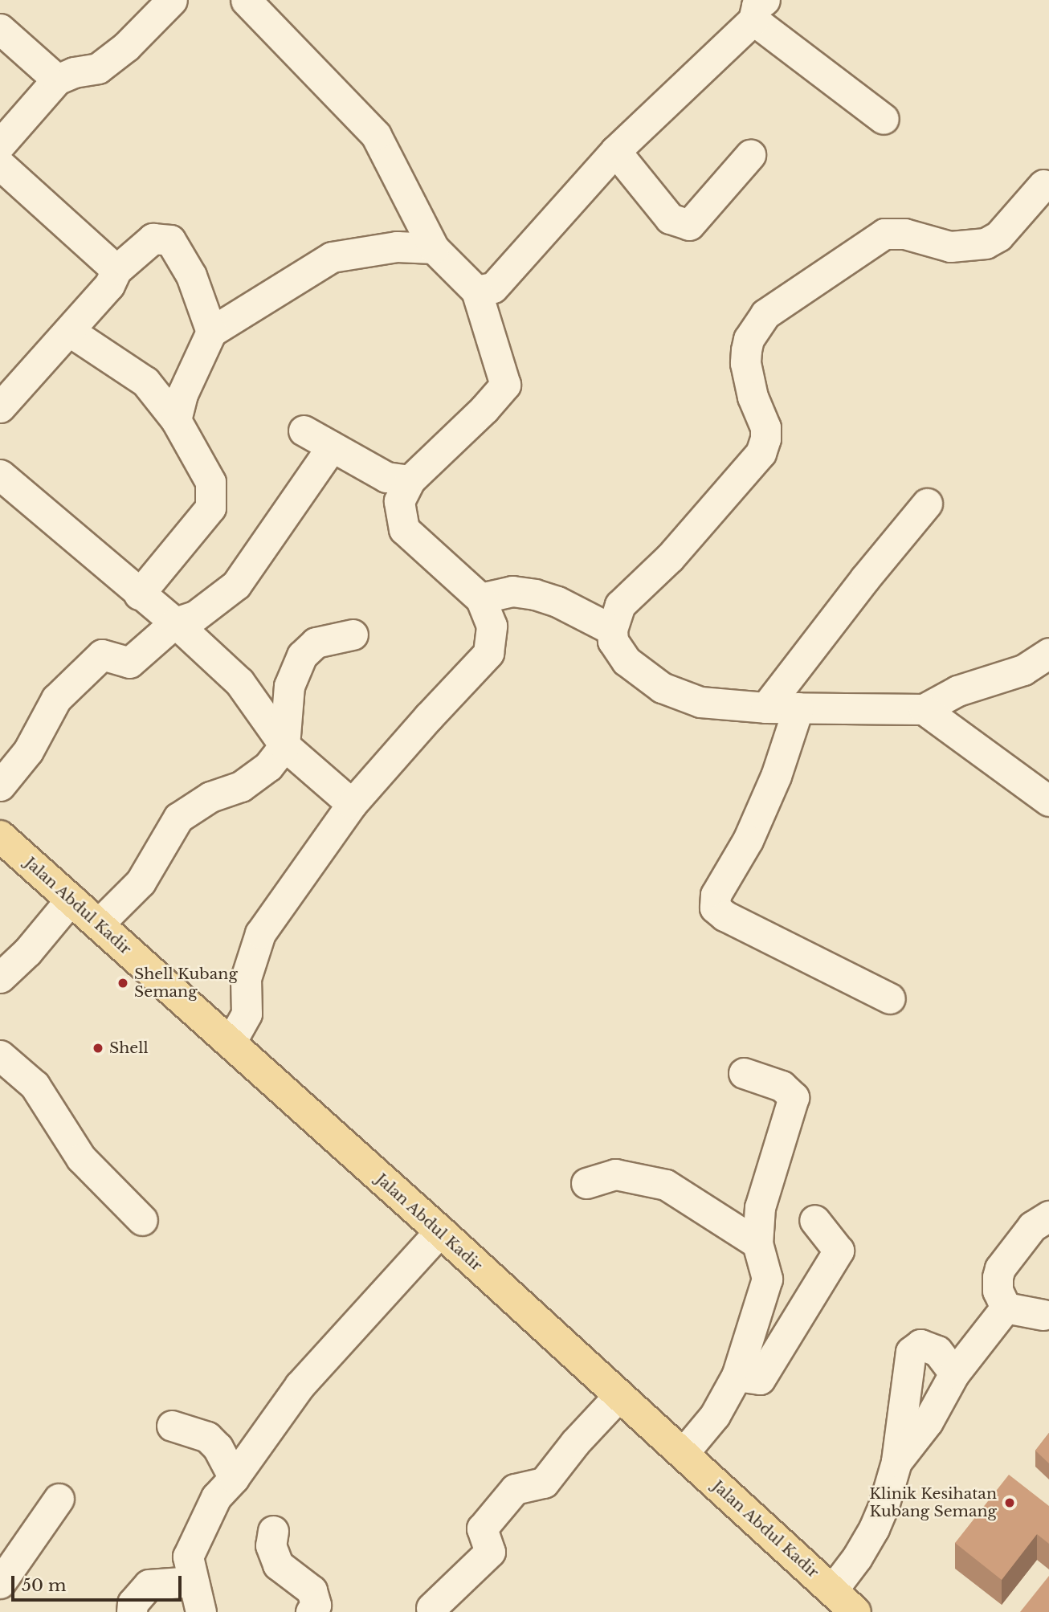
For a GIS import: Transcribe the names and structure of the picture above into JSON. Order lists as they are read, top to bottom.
{
  "streets": {
    "main road": ["Jalan Abdul Kadir"]
  },
  "places": ["Shell Kubang Semang", "Shell", "Klinik Kesihatan Kubang Semang"],
  "scale_bar": "50 m"
}
